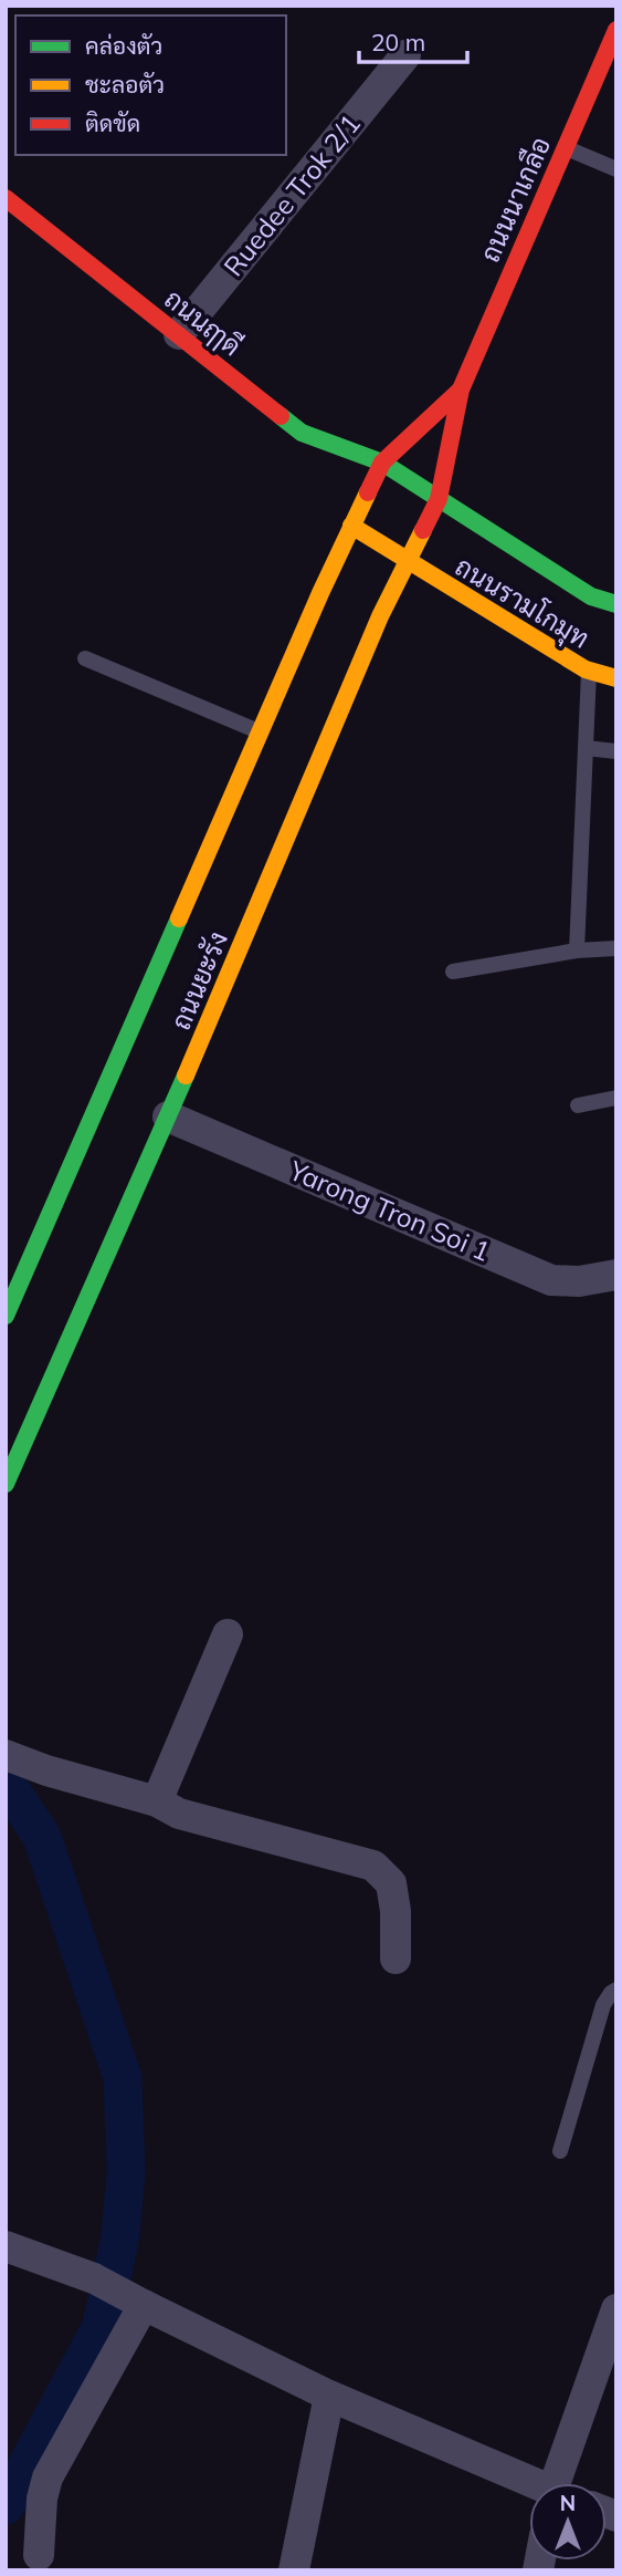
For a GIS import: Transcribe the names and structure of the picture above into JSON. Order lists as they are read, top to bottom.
{
  "streets": {
    "main road": [
      "ถนนนาเกลือ",
      "ถนนฤๅดี",
      "ถนนรามโกมุท",
      "ถนนยะรัง"
    ],
    "street": ["Ruedee Trok 2/1", "Yarong Tron Soi 1"]
  },
  "crossings": [
    ["Ruedee Trok 2/1", "ถนนฤๅดี"],
    ["ถนนนาเกลือ", "ถนนฤๅดี"],
    ["ถนนนาเกลือ", "ถนนรามโกมุท"],
    ["ถนนนาเกลือ", "ถนนยะรัง"],
    ["ถนนฤๅดี", "ถนนรามโกมุท"],
    ["ถนนฤๅดี", "ถนนยะรัง"],
    ["ถนนรามโกมุท", "ถนนยะรัง"],
    ["ถนนยะรัง", "Yarong Tron Soi 1"]
  ],
  "legend": ["คล่องตัว", "ชะลอตัว", "ติดขัด"],
  "scale_bar": "20 m",
  "north": "top"
}
